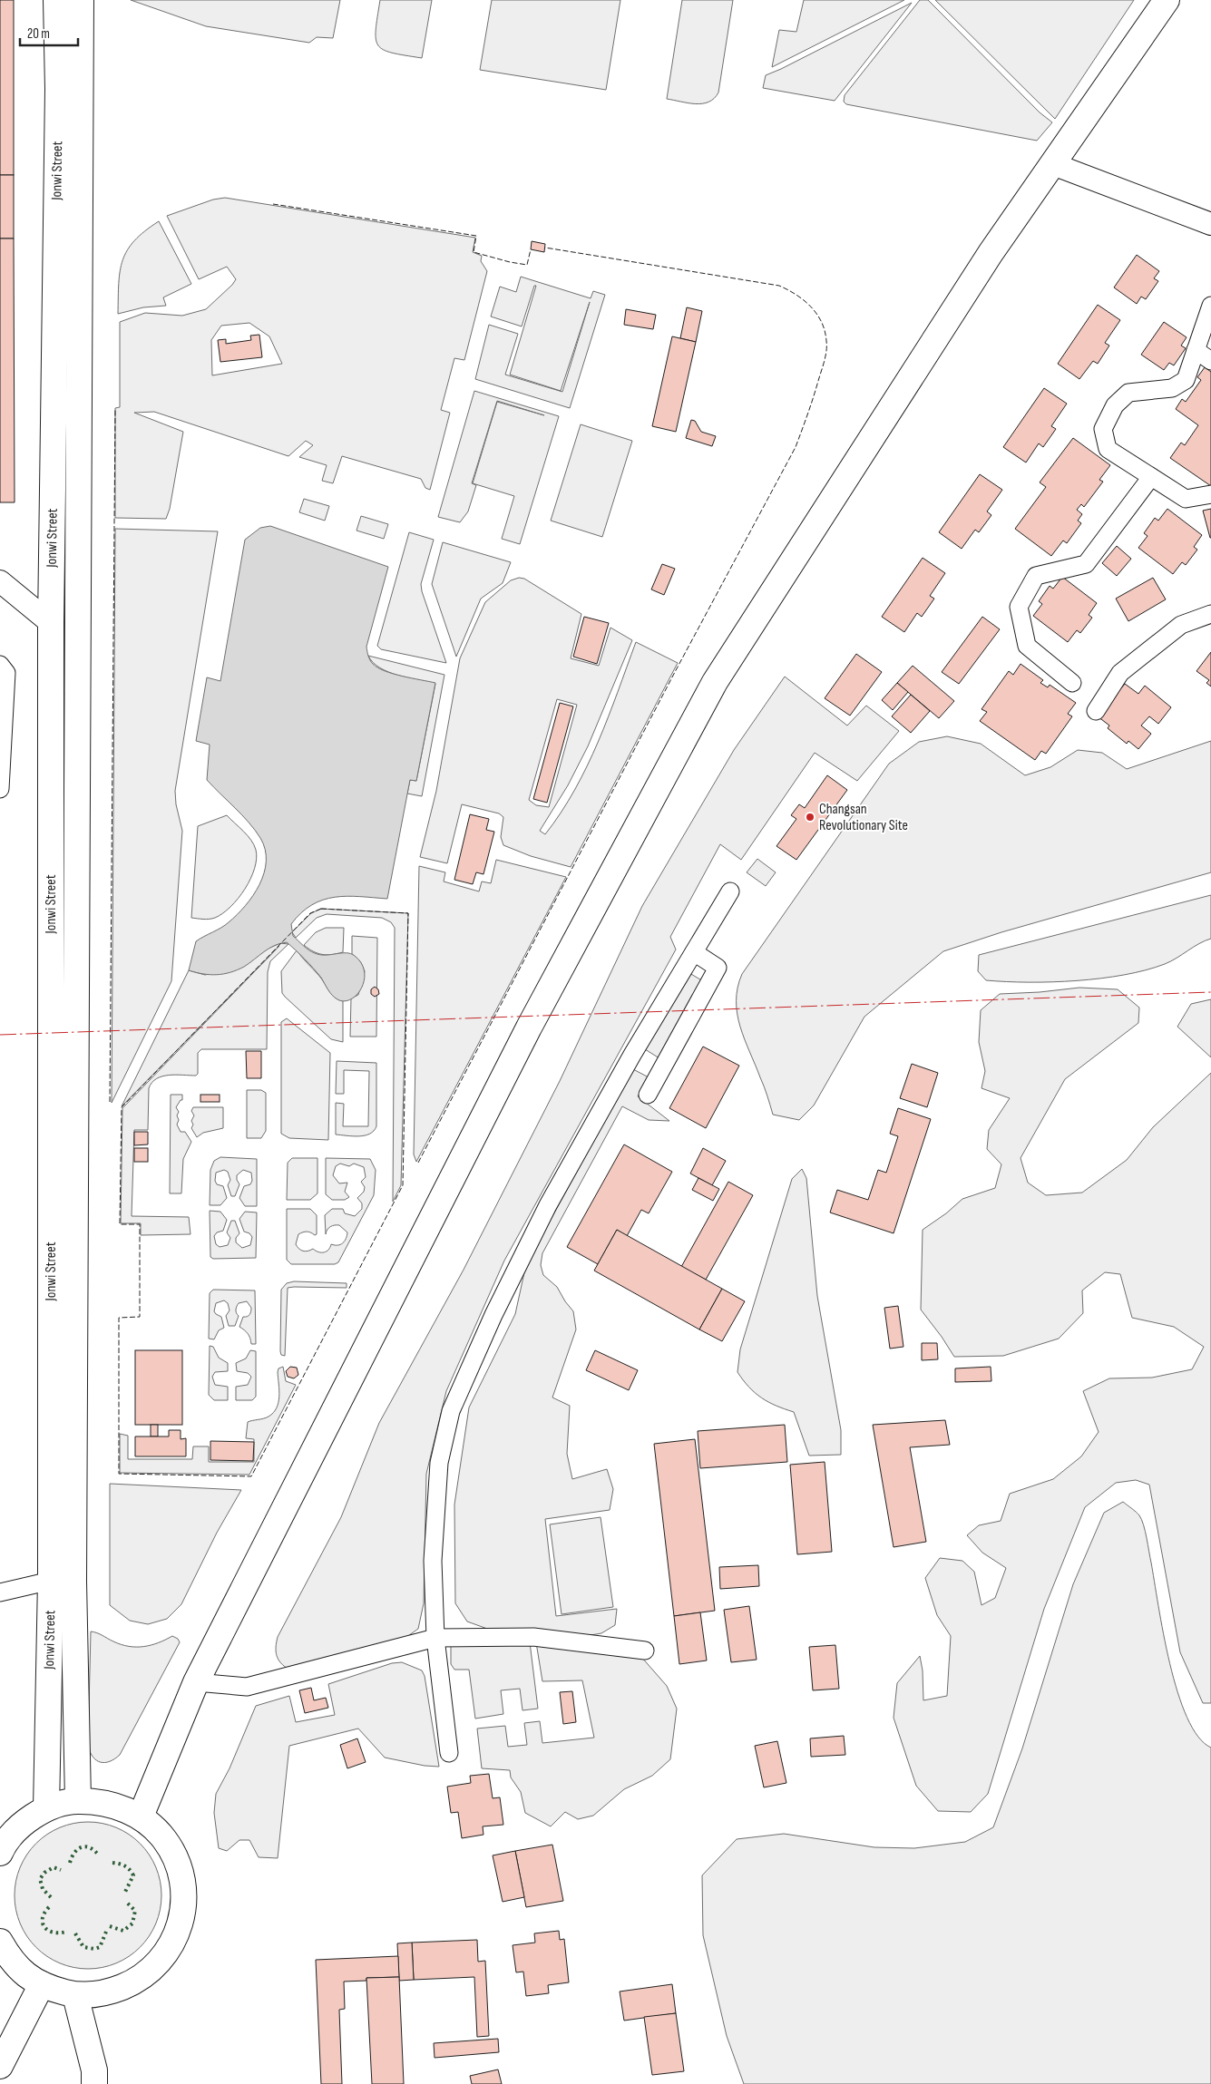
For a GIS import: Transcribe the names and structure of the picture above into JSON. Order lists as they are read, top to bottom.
{
  "streets": {
    "main road": ["Jonwi Street"]
  },
  "places": ["Changsan Revolutionary Site"],
  "scale_bar": "20 m"
}
